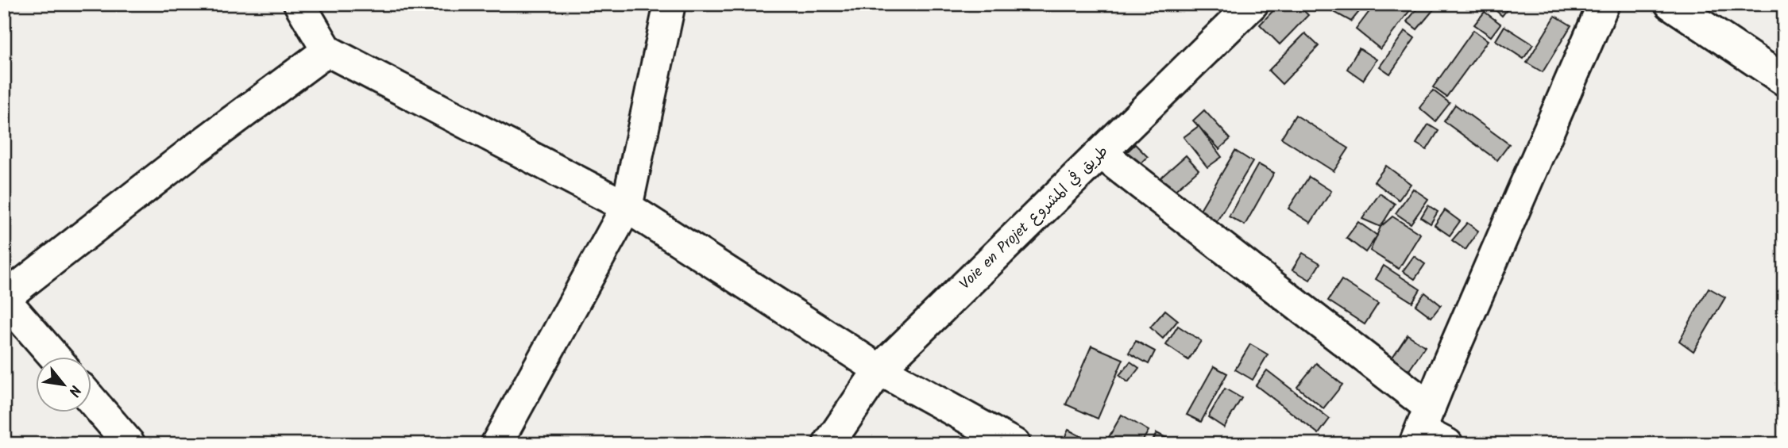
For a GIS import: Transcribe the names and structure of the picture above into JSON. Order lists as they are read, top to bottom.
{
  "streets": {
    "street": ["Voie en Projet طريق في المشروع"]
  },
  "north": "bottom right"
}
